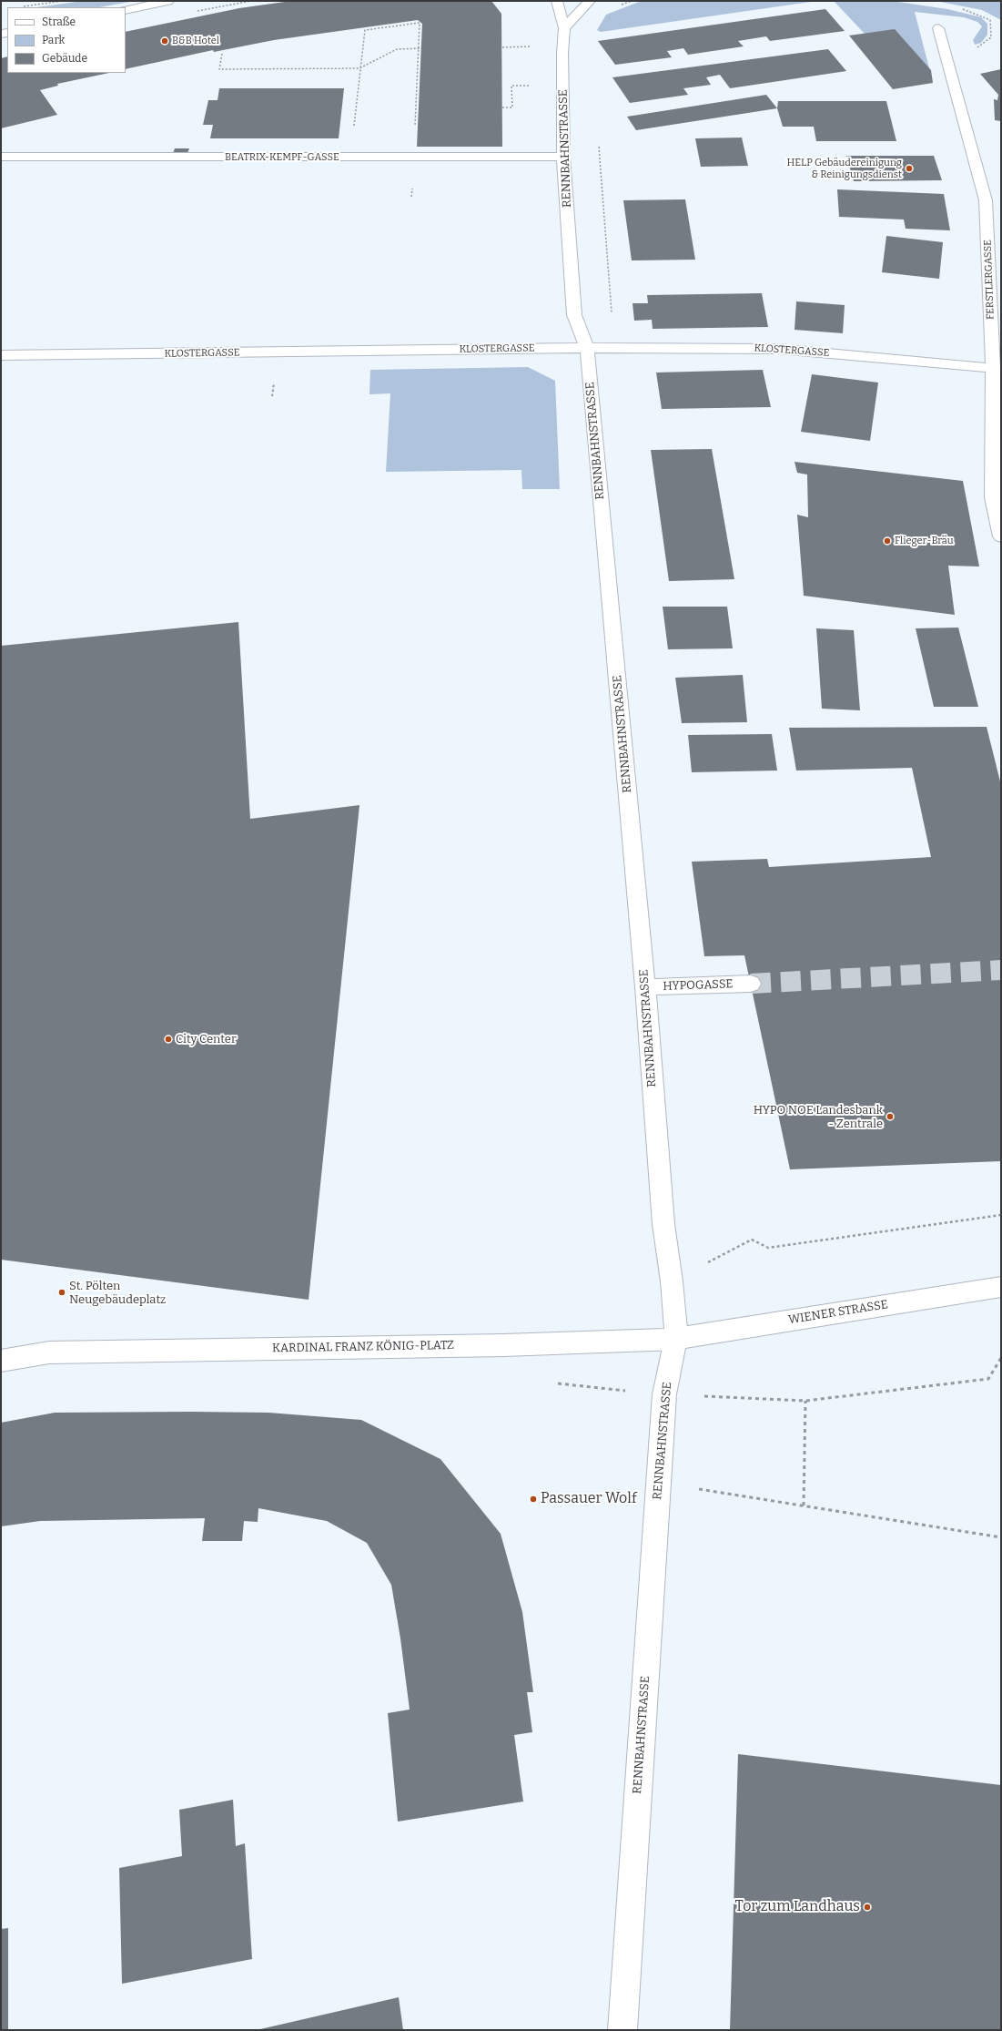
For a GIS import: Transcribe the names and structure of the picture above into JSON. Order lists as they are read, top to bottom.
{
  "streets": {
    "street": [
      "RENNBAHNSTRASSE",
      "BEATRIX-KEMPF-GASSE",
      "FERSTLERGASSE",
      "KLOSTERGASSE",
      "HYPOGASSE",
      "WIENER STRASSE",
      "KARDINAL FRANZ KÖNIG-PLATZ"
    ]
  },
  "crossings": [
    ["RENNBAHNSTRASSE", "BEATRIX-KEMPF-GASSE"],
    ["RENNBAHNSTRASSE", "KLOSTERGASSE"],
    ["RENNBAHNSTRASSE", "HYPOGASSE"],
    ["RENNBAHNSTRASSE", "WIENER STRASSE"],
    ["RENNBAHNSTRASSE", "KARDINAL FRANZ KÖNIG-PLATZ"],
    ["FERSTLERGASSE", "KLOSTERGASSE"],
    ["WIENER STRASSE", "KARDINAL FRANZ KÖNIG-PLATZ"]
  ],
  "places": [
    "B&B Hotel",
    "HELP Gebäudereinigung & Reinigungsdienst",
    "Flieger-Bräu",
    "City Center",
    "HYPO NOE Landesbank - Zentrale",
    "St. Pölten Neugebäudeplatz",
    "Passauer Wolf",
    "Tor zum Landhaus"
  ],
  "legend": ["Straße", "Park", "Gebäude"]
}
